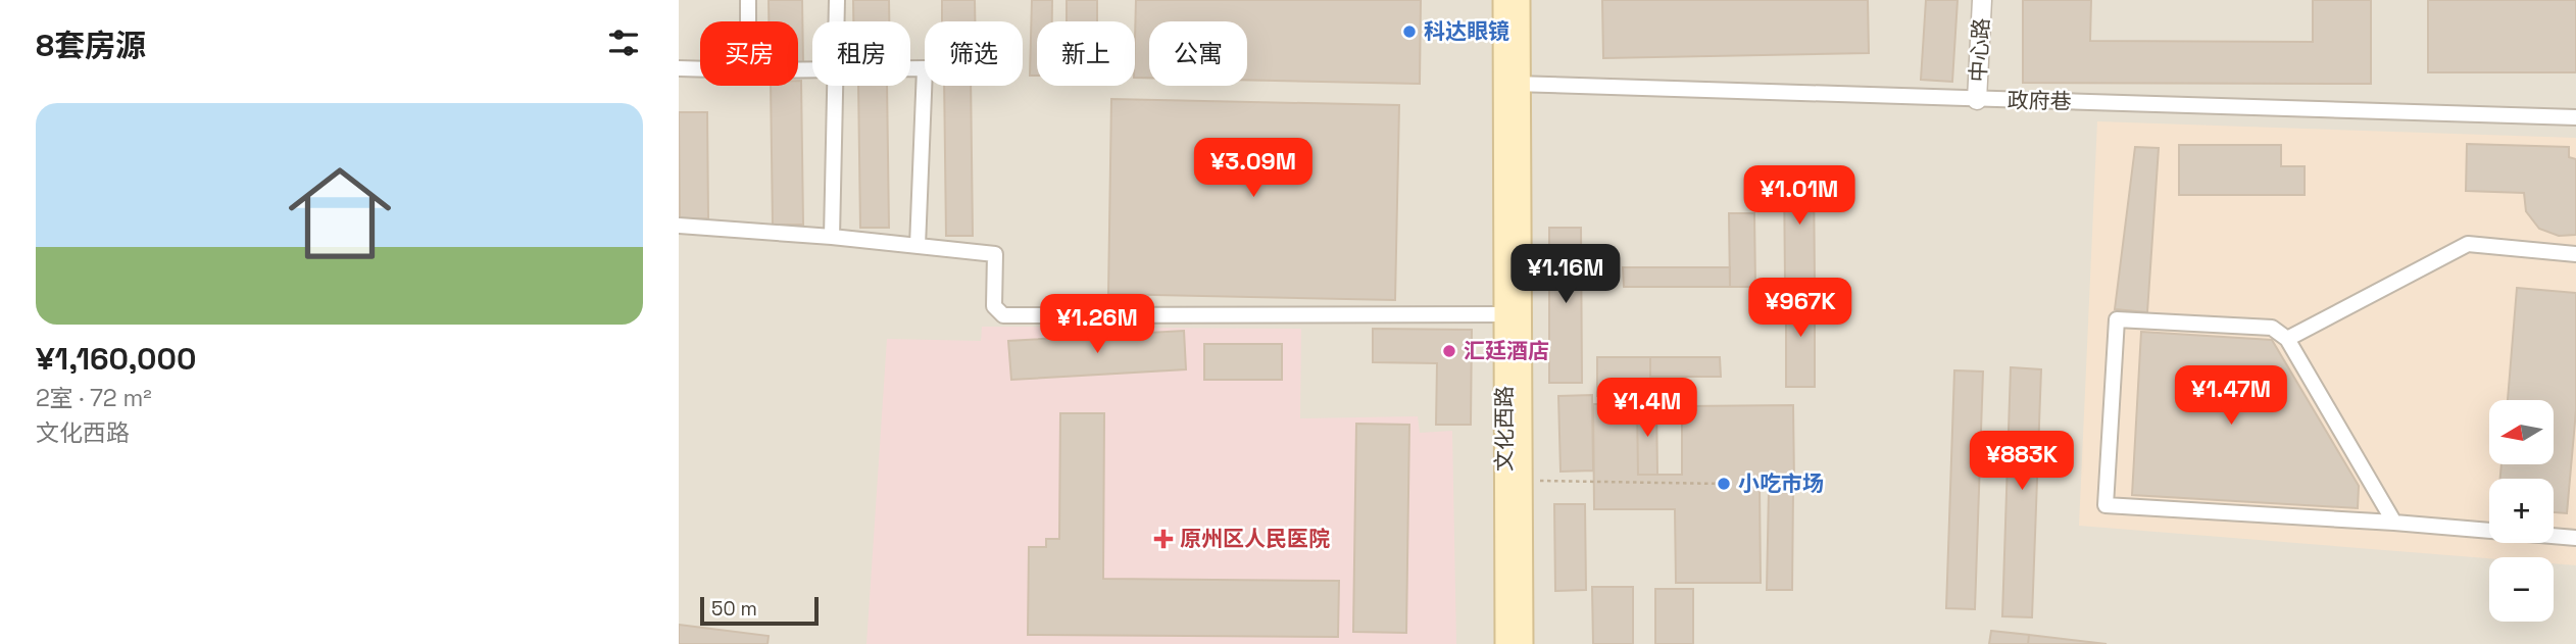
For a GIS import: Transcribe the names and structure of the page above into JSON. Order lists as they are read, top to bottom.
{
  "streets": {
    "main road": ["文化西路"],
    "street": ["中心路", "政府巷"]
  },
  "crossings": [
    ["中心路", "政府巷"],
    ["政府巷", "文化西路"]
  ],
  "places": {
    "other": ["科达眼镜", "汇廷酒店", "小吃市场"],
    "health": ["原州区人民医院"]
  },
  "scale_bar": "50 m",
  "north": "left",
  "page": {
    "heading": "8套房源",
    "chip": [
      "买房",
      "租房",
      "筛选",
      "新上",
      "公寓"
    ],
    "list": [
      {
        "name": "¥1,160,000",
        "note": "2室 · 72 m² · 文化西路"
      }
    ],
    "price": [
      "¥3.09M",
      "¥1.01M",
      "¥1.16M",
      "¥967K",
      "¥1.26M",
      "¥1.47M",
      "¥1.4M",
      "¥883K"
    ],
    "map_buttons": ["+", "−"],
    "scale": "50 m"
  }
}
